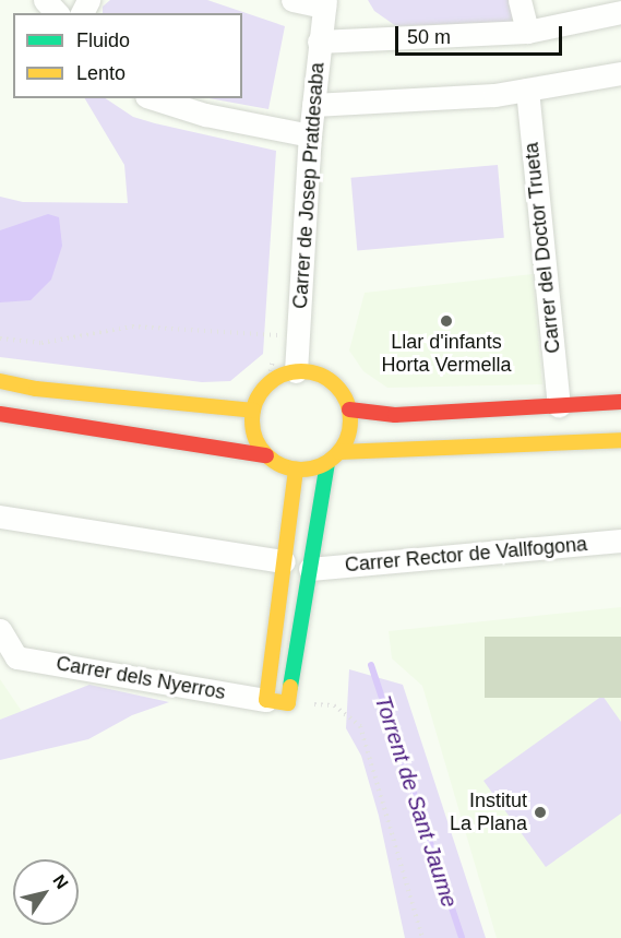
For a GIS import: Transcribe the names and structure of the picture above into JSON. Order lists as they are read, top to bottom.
{
  "streets": {
    "street": [
      "Carrer de Josep Pratdesaba",
      "Carrer del Doctor Trueta",
      "Carrer Rector de Vallfogona",
      "Carrer dels Nyerros"
    ]
  },
  "water": ["Torrent de Sant Jaume"],
  "places": ["Llar d'infants Horta Vermella", "Institut La Plana"],
  "legend": ["Fluido", "Lento"],
  "scale_bar": "50 m",
  "north": "top right"
}
